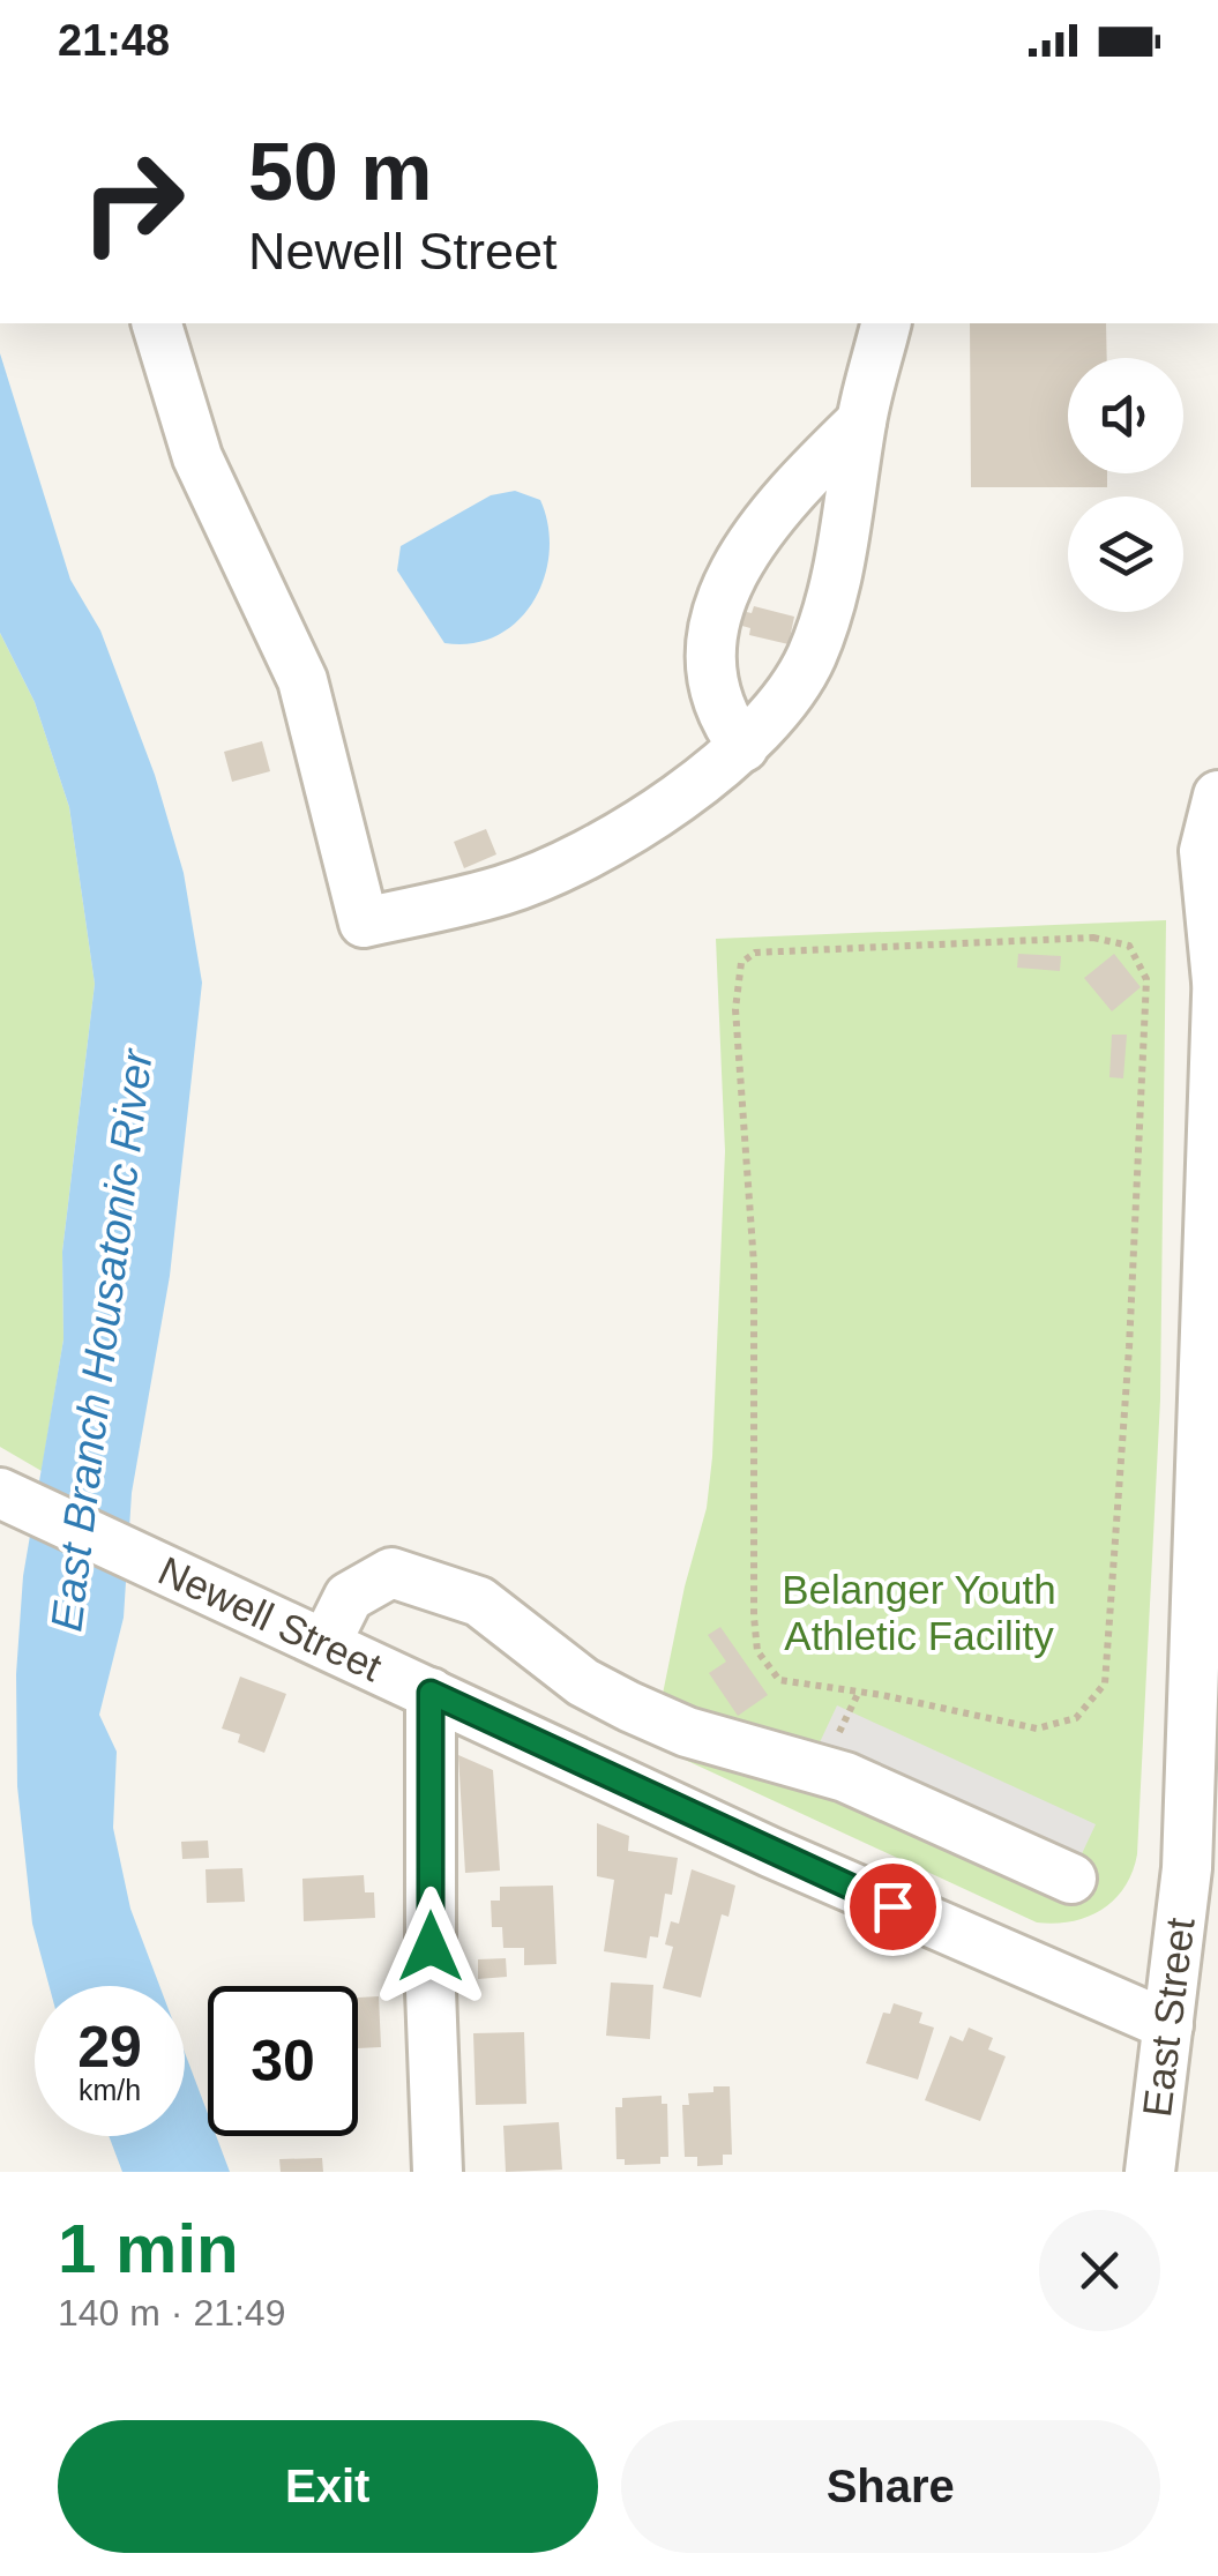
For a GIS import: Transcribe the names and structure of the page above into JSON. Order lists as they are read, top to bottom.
{
  "streets": {
    "street": ["Newell Street", "East Street"]
  },
  "crossings": [
    ["Newell Street", "East Street"]
  ],
  "water": ["East Branch Housatonic River"],
  "parks": ["Belanger Youth Athletic Facility"],
  "page": {
    "status": "21:48",
    "turn": ["50 m", "Newell Street"],
    "speed": "29 km/h",
    "limit": "30",
    "heading": ["1 min", "140 m · 21:49"],
    "buttons": ["Exit", "Share"]
  }
}
